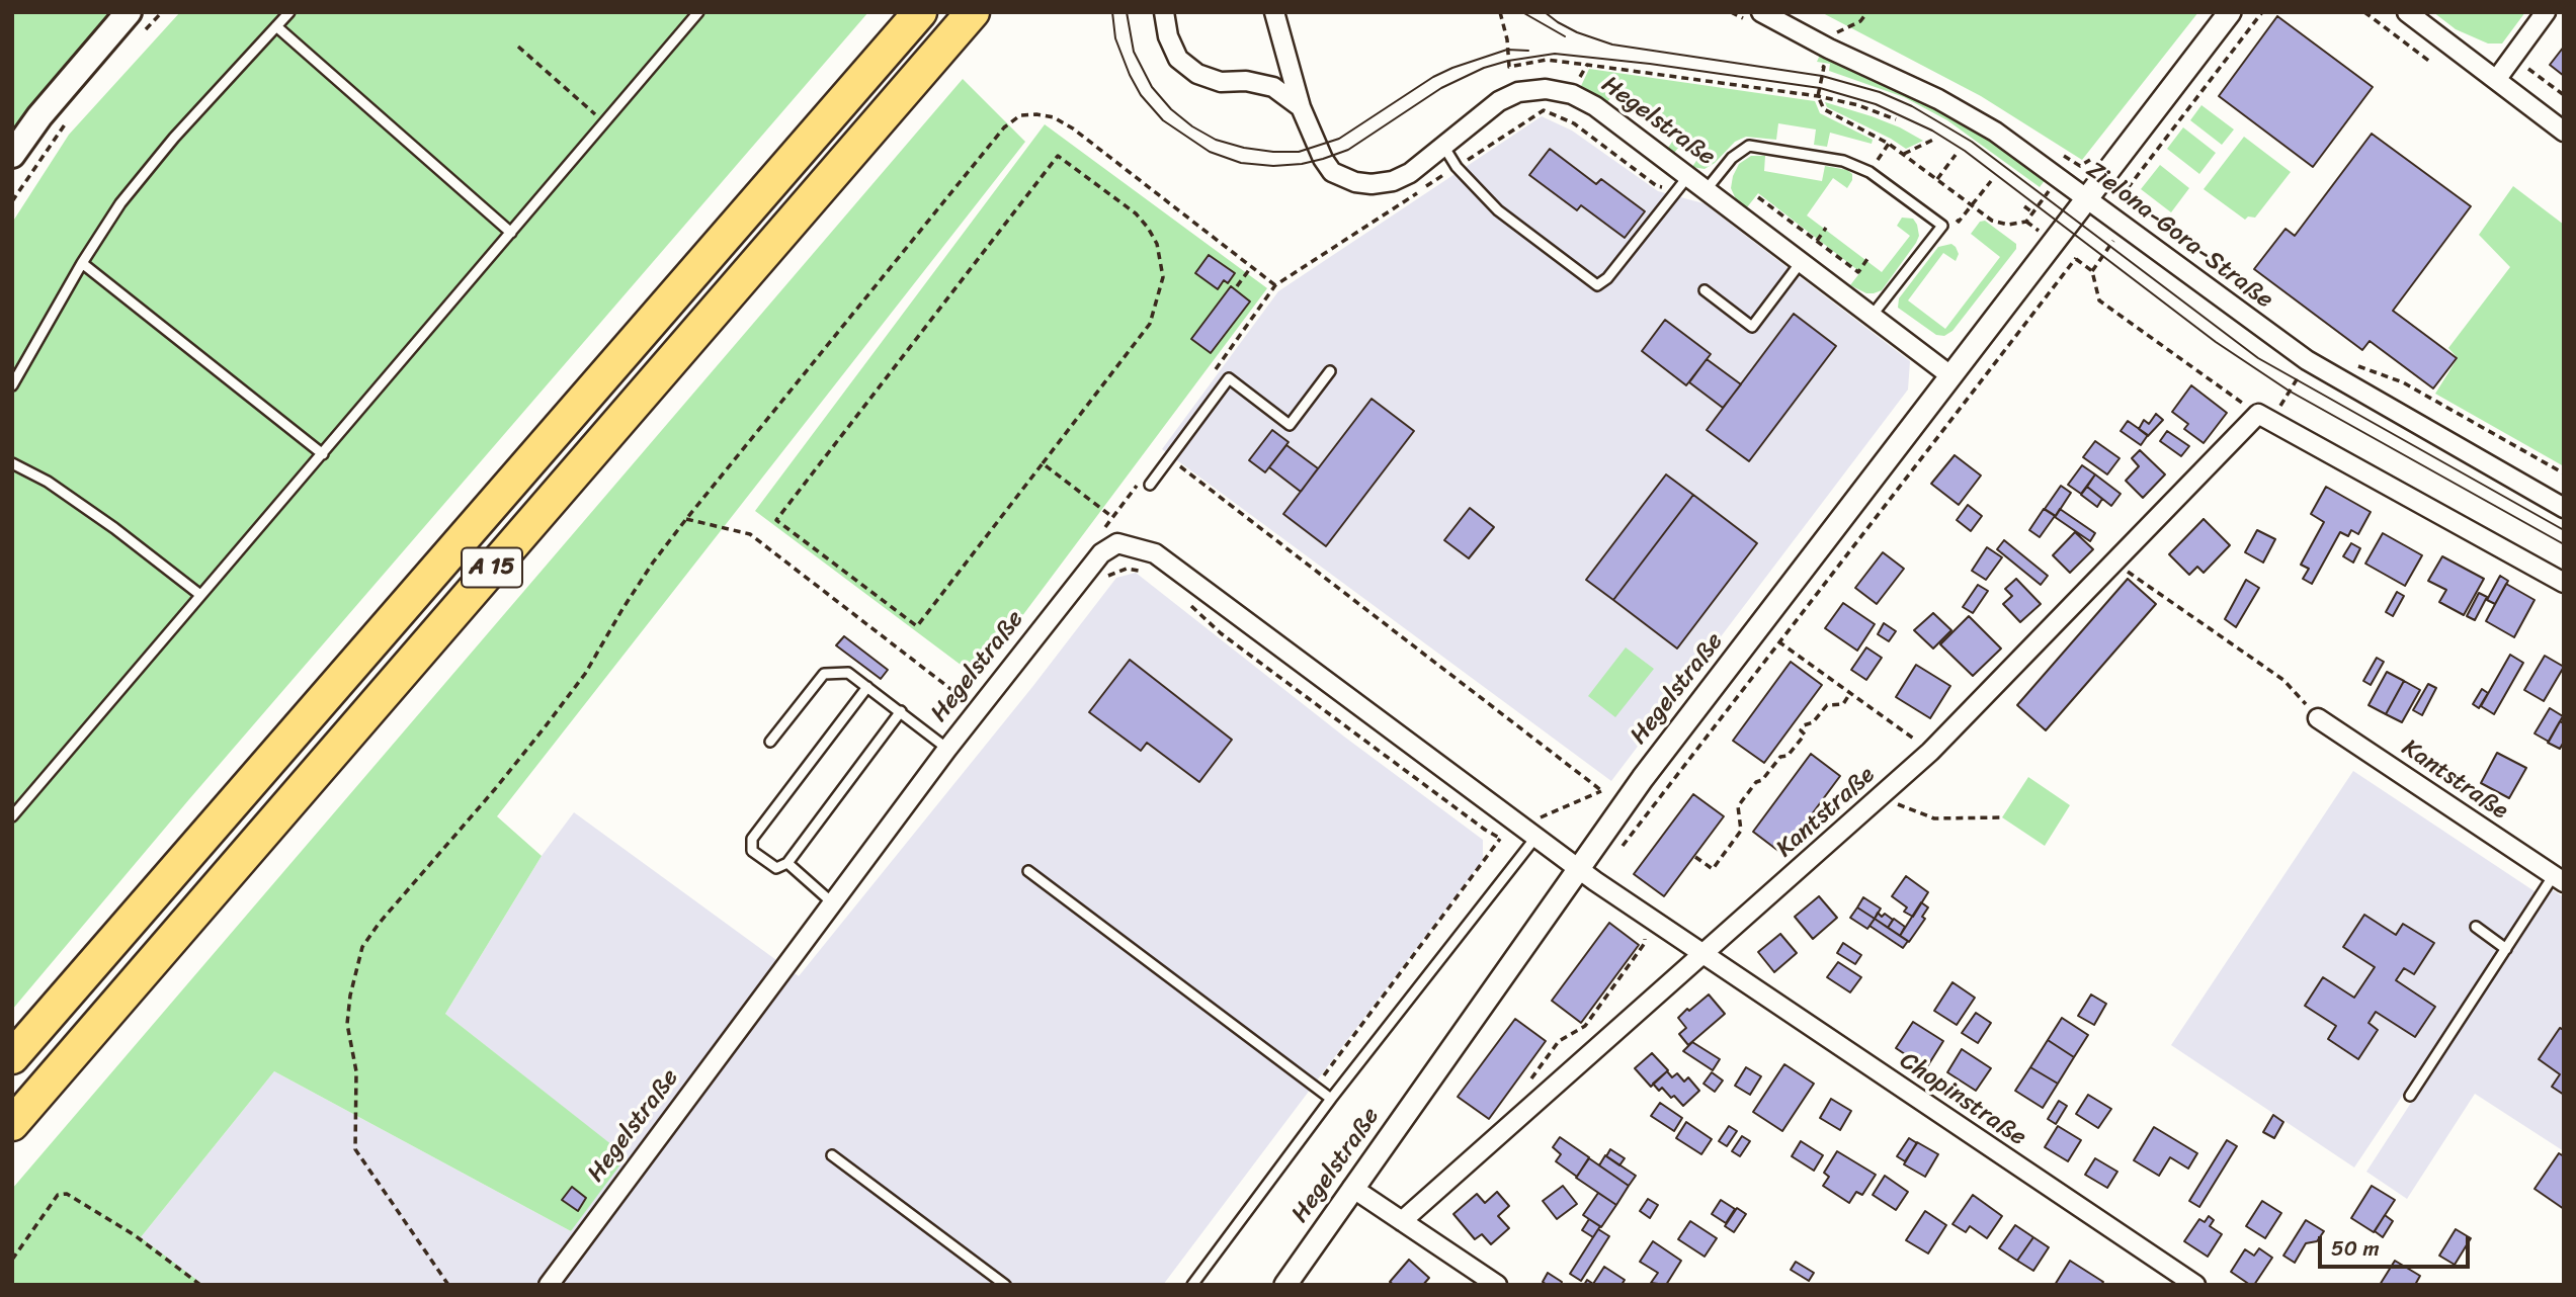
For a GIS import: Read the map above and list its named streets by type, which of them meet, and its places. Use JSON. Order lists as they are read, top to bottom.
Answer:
{
  "streets": {
    "highway": ["A 15"],
    "street": [
      "Hegelstraße",
      "Zielona-Gora-Straße",
      "Kantstraße",
      "Chopinstraße"
    ]
  },
  "crossings": [
    ["Hegelstraße", "Zielona-Gora-Straße"],
    ["Hegelstraße", "Kantstraße"],
    ["Hegelstraße", "Chopinstraße"],
    ["Kantstraße", "Chopinstraße"]
  ],
  "scale_bar": "50 m"
}
